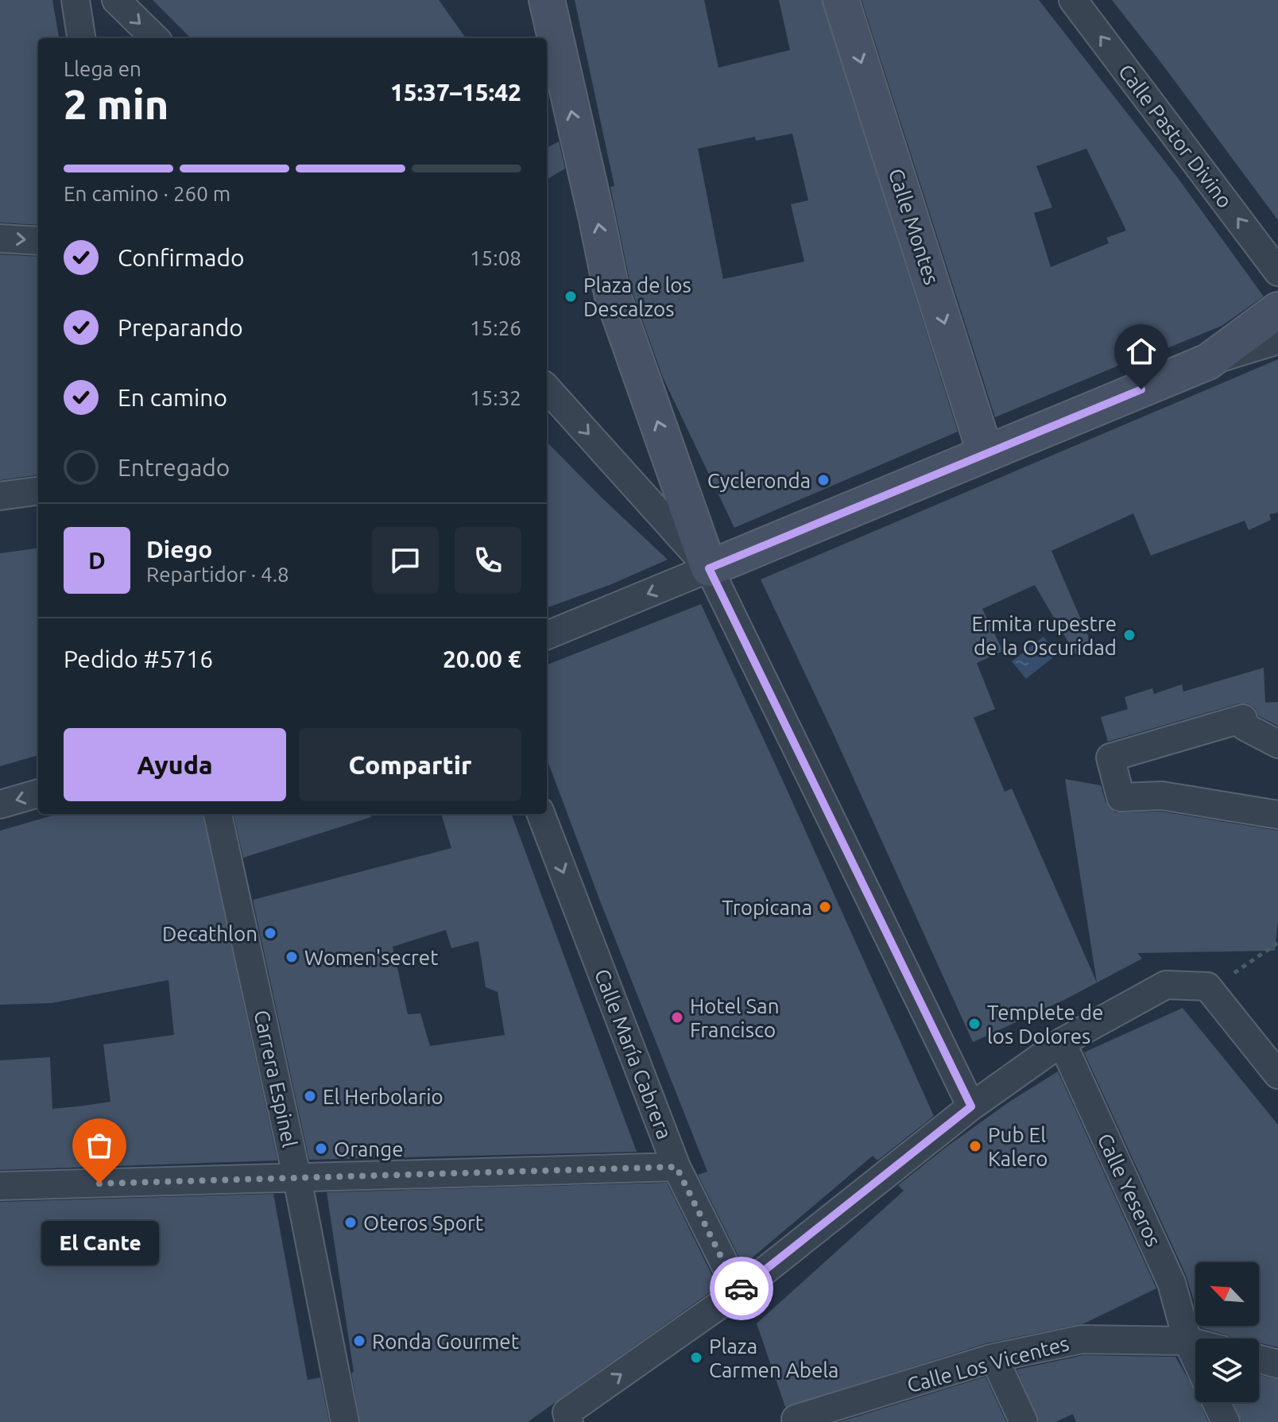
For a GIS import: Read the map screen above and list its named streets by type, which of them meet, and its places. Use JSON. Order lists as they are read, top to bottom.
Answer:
{
  "streets": {
    "street": [
      "Calle Pastor Divino",
      "Calle Montes",
      "Calle María Cabrera",
      "Carrera Espinel",
      "Calle Yeseros",
      "Calle Los Vicentes"
    ]
  },
  "crossings": [
    ["Calle Yeseros", "Calle Los Vicentes"]
  ],
  "one_way": ["Calle Pastor Divino", "Calle María Cabrera"],
  "places": [
    "Plaza de los Descalzos",
    "Cycleronda",
    "Ermita rupestre de la Oscuridad",
    "Tropicana",
    "Decathlon",
    "Women'secret",
    "Hotel San Francisco",
    "Templete de los Dolores",
    "El Herbolario",
    "Pub El Kalero",
    "Orange",
    "El Cante",
    "Oteros Sport",
    "Ronda Gourmet",
    "Plaza Carmen Abela"
  ],
  "north": "top left",
  "page": {
    "heading": ["2 min", "Llega en", "15:37–15:42"],
    "panel": [
      "Diego",
      "Repartidor · 4.8",
      "Pedido #5716",
      "20.00 €"
    ],
    "bar": "En camino · 260 m",
    "list": [
      ["Confirmado", "15:08"],
      ["Preparando", "15:26"],
      ["En camino", "15:32"],
      "Entregado"
    ],
    "round": "D",
    "buttons": ["Ayuda", "Compartir"],
    "bubble": "El Cante"
  }
}
